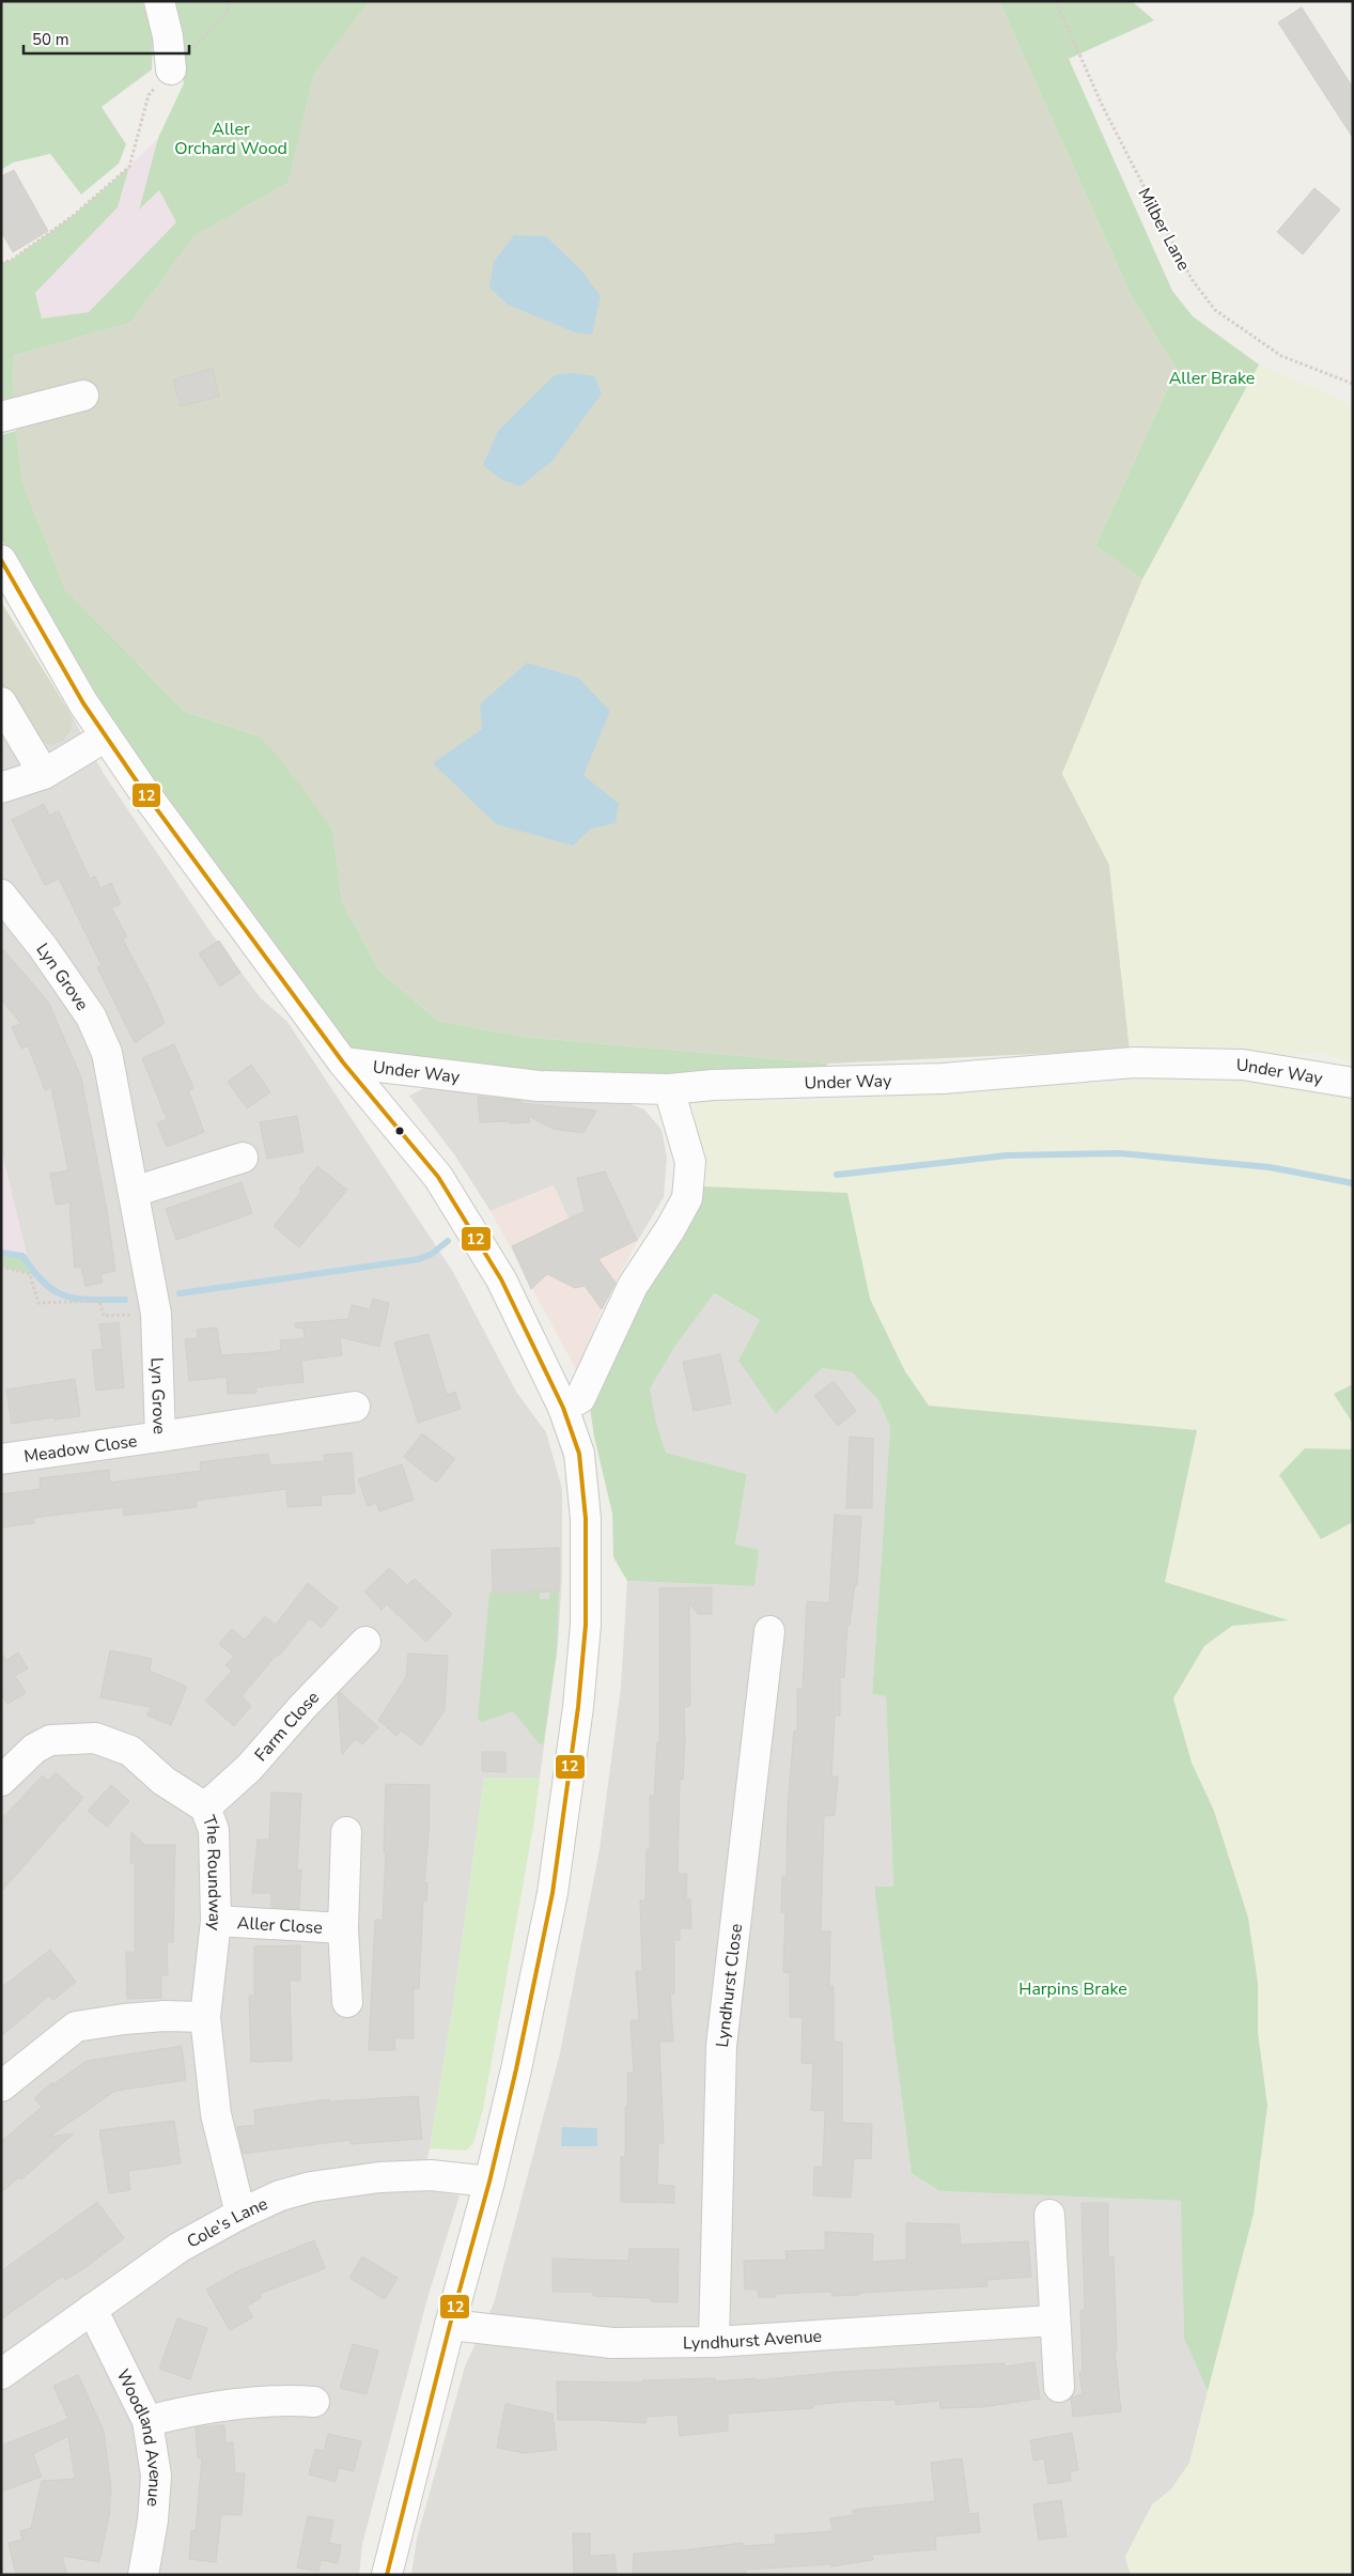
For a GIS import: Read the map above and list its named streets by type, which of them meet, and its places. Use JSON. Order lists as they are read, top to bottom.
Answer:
{
  "streets": {
    "street": [
      "Lyn Grove",
      "Under Way",
      "Meadow Close",
      "Farm Close",
      "The Roundway",
      "Aller Close",
      "Lyndhurst Close",
      "Cole's Lane",
      "Lyndhurst Avenue",
      "Woodland Avenue"
    ],
    "path": ["Milber Lane"]
  },
  "crossings": [
    ["Lyn Grove", "Meadow Close"],
    ["Farm Close", "The Roundway"],
    ["The Roundway", "Aller Close"],
    ["The Roundway", "Cole's Lane"],
    ["Lyndhurst Close", "Lyndhurst Avenue"],
    ["Cole's Lane", "Woodland Avenue"]
  ],
  "parks": ["Aller Orchard Wood", "Aller Brake", "Harpins Brake"],
  "lines": ["transit line 12"],
  "scale_bar": "50 m"
}
